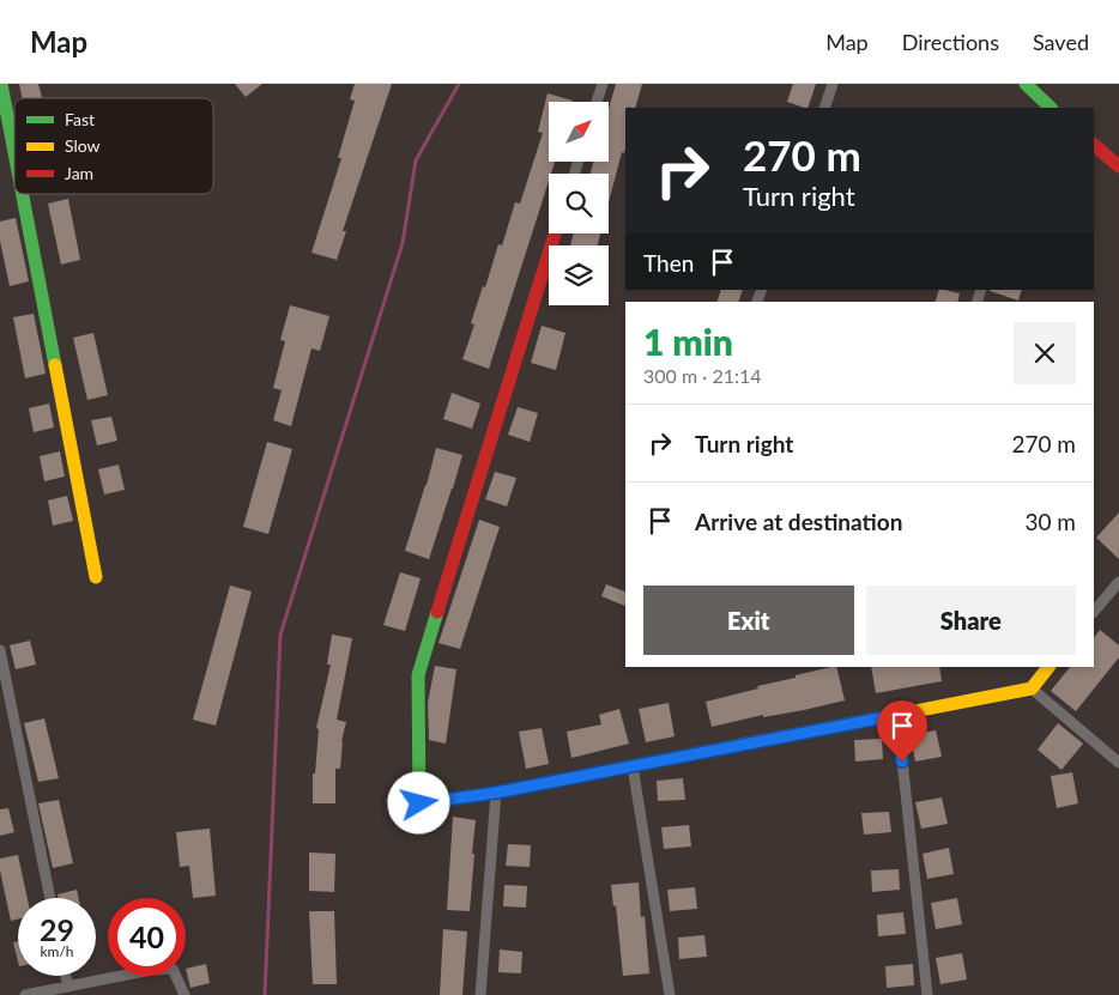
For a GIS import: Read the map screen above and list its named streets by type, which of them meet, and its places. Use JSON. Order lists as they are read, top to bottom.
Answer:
{
  "legend": ["Fast", "Slow", "Jam"],
  "north": "top right",
  "page": {
    "header": "Map",
    "nav": ["Map", "Directions", "Saved"],
    "turn": ["270 m", "Turn right"],
    "then": "Then",
    "heading": ["1 min", "300 m · 21:14"],
    "list": [
      {
        "name": "Turn right",
        "value": "270 m"
      },
      {
        "name": "Arrive at destination",
        "value": "30 m"
      }
    ],
    "buttons": ["Exit", "Share"],
    "speed": "29 km/h",
    "limit": "40"
  }
}
